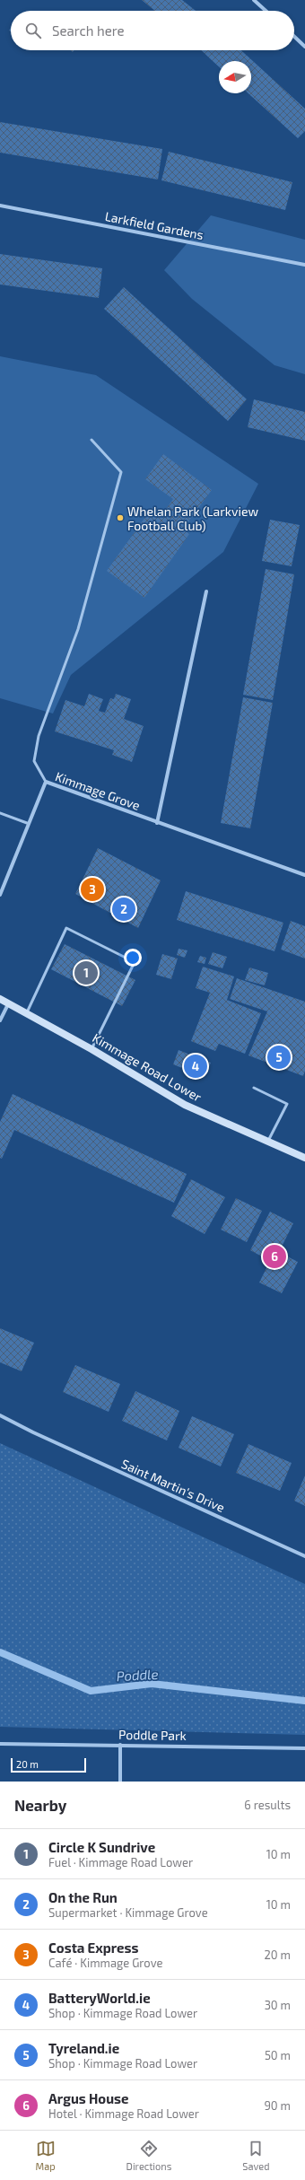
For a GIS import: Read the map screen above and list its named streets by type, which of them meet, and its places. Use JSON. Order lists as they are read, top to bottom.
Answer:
{
  "streets": {
    "main road": ["Kimmage Road Lower"],
    "street": [
      "Larkfield Gardens",
      "Kimmage Grove",
      "Saint Martin's Drive",
      "Poddle Park"
    ]
  },
  "water": ["Poddle"],
  "places": ["Whelan Park (Larkview Football Club)"],
  "scale_bar": "20 m",
  "north": "left",
  "page": {
    "search": "Search here",
    "pins": [
      "3",
      "2",
      "1",
      "5",
      "4",
      "6"
    ],
    "scale": "20 m",
    "heading": ["Nearby", "6 results"],
    "list": [
      {
        "mark": "1",
        "name": "Circle K Sundrive",
        "note": "Fuel · Kimmage Road Lower",
        "value": "10 m"
      },
      {
        "mark": "2",
        "name": "On the Run",
        "note": "Supermarket · Kimmage Grove",
        "value": "10 m"
      },
      {
        "mark": "3",
        "name": "Costa Express",
        "note": "Café · Kimmage Grove",
        "value": "20 m"
      },
      {
        "mark": "4",
        "name": "BatteryWorld.ie",
        "note": "Shop · Kimmage Road Lower",
        "value": "30 m"
      },
      {
        "mark": "5",
        "name": "Tyreland.ie",
        "note": "Shop · Kimmage Road Lower",
        "value": "50 m"
      },
      {
        "mark": "6",
        "name": "Argus House",
        "note": "Hotel · Kimmage Road Lower",
        "value": "90 m"
      }
    ],
    "nav": ["Map", "Directions", "Saved"]
  }
}
